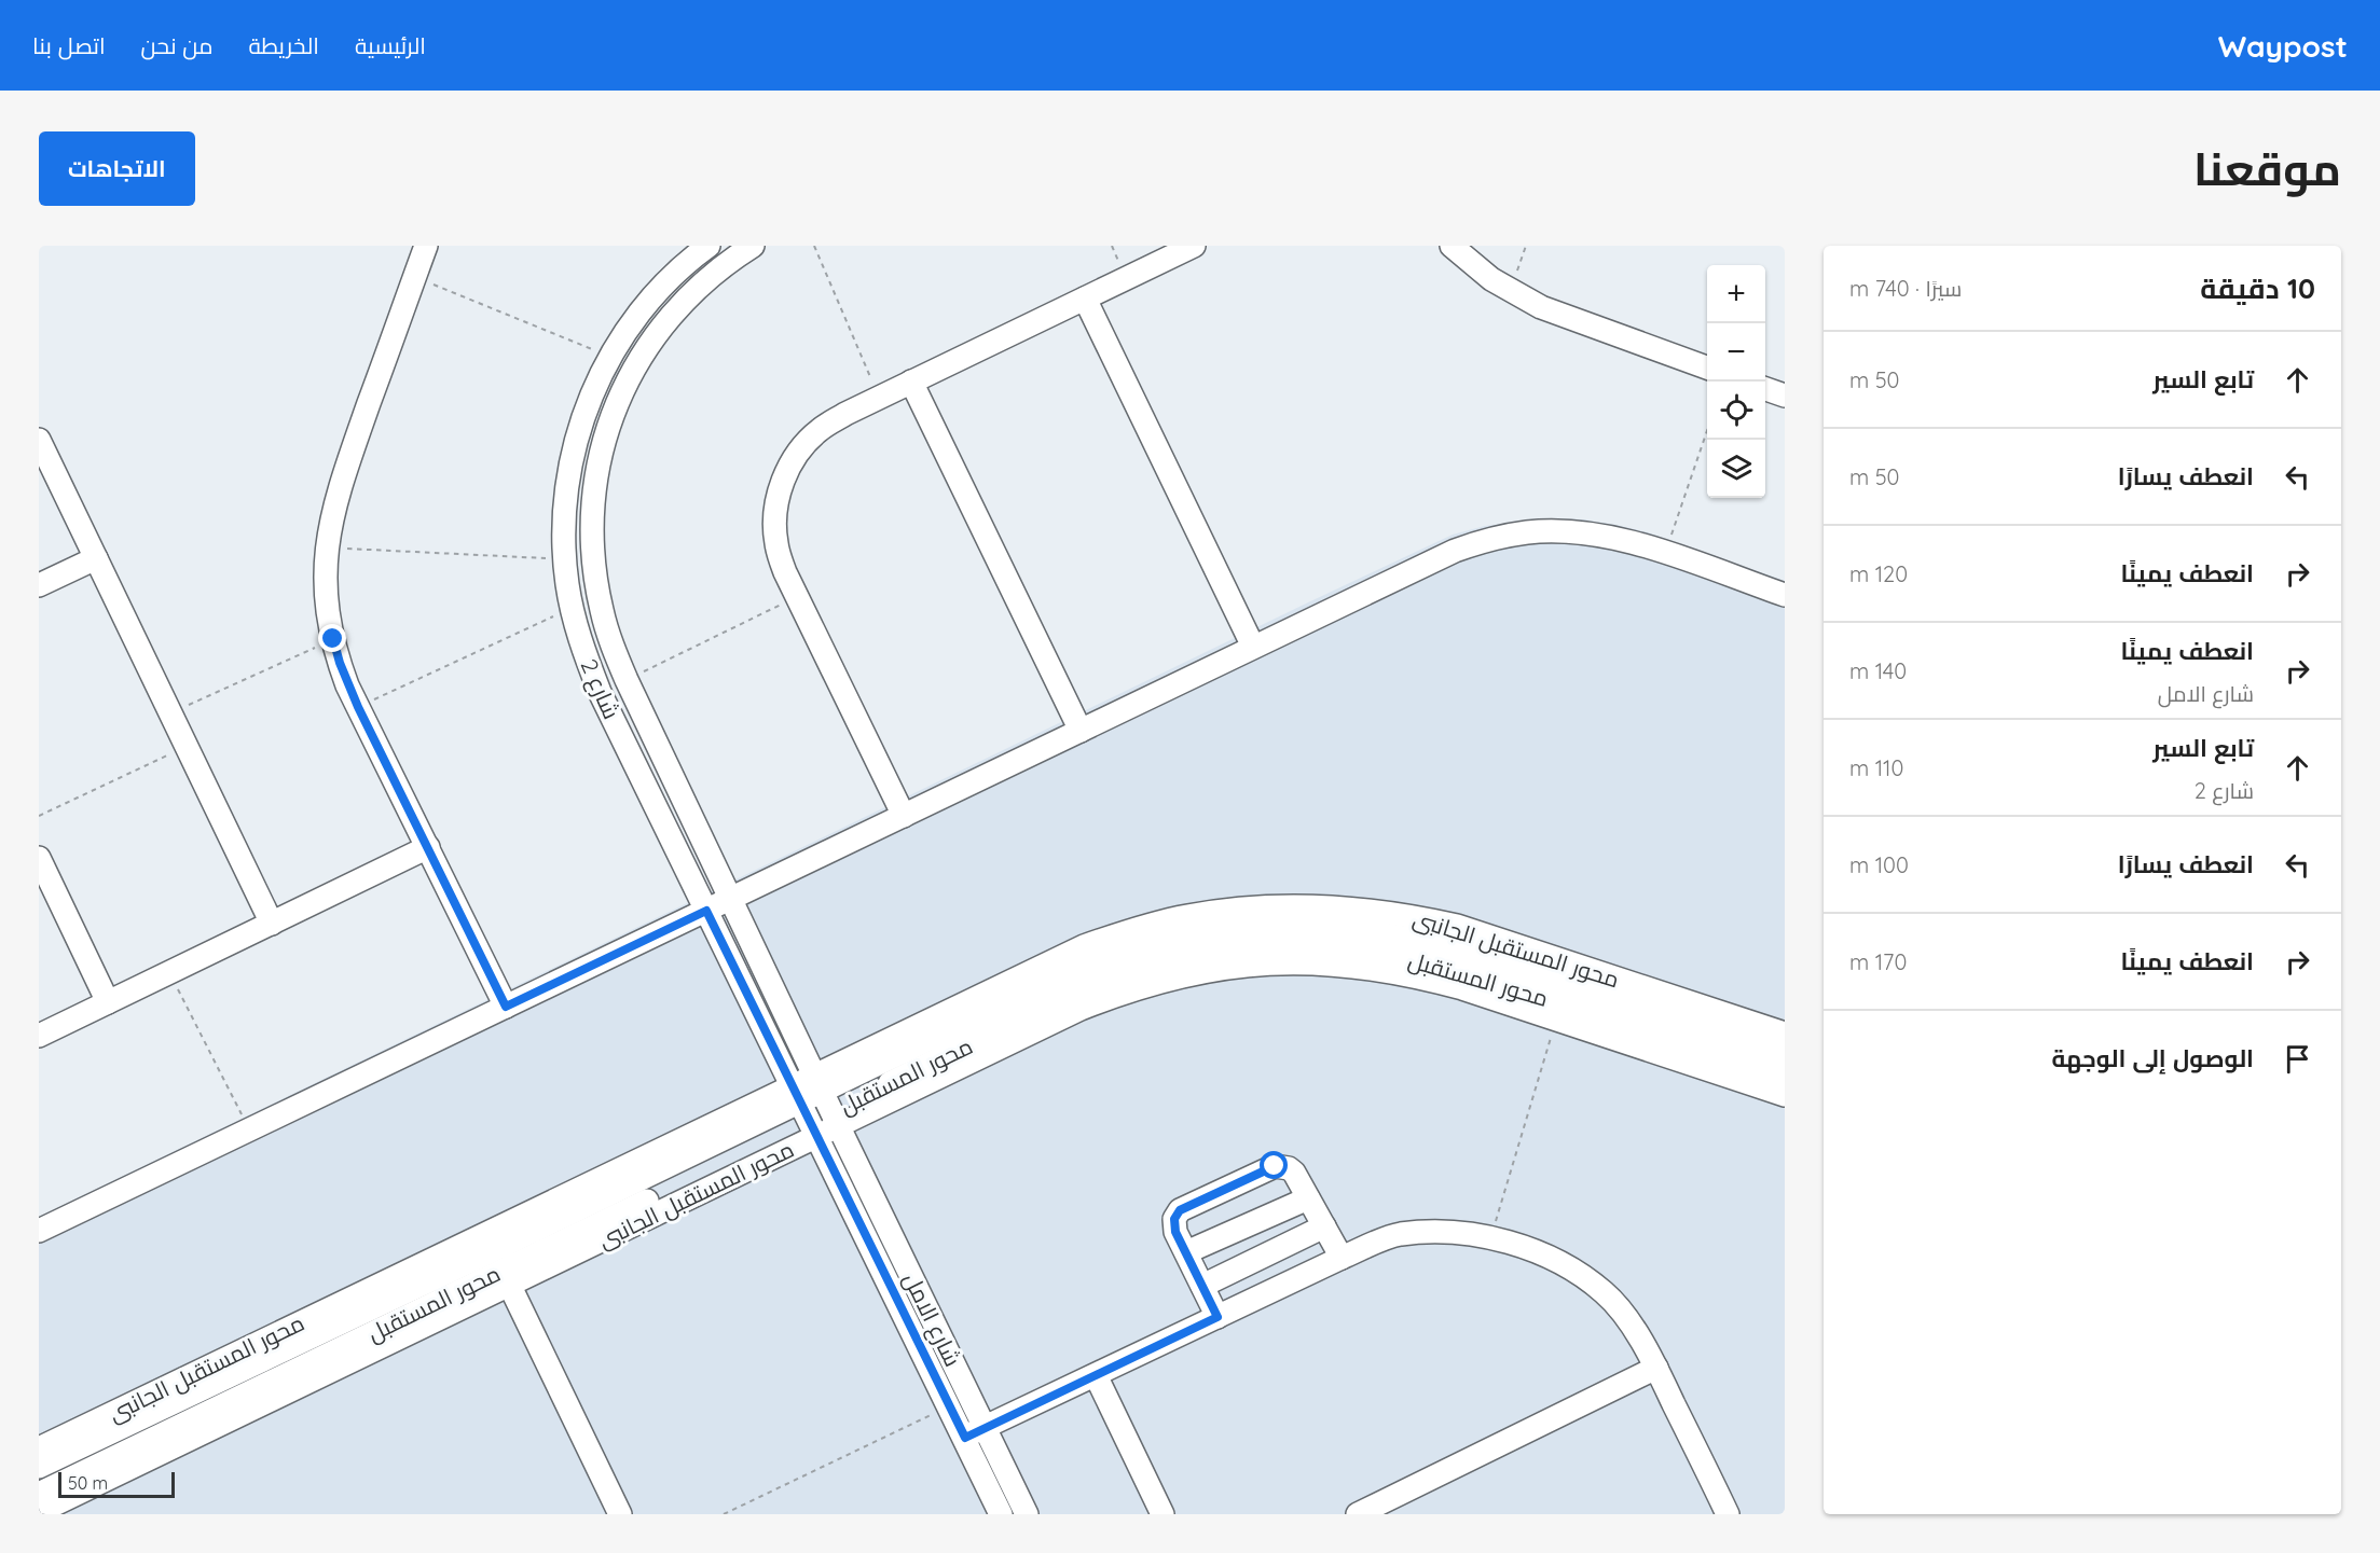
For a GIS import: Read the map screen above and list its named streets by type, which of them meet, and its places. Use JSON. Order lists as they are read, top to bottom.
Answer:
{
  "streets": {
    "street": [
      "شارع 2",
      "محور المستقبل الجانبى",
      "محور المستقبل",
      "شارع الامل"
    ]
  },
  "crossings": [
    ["شارع 2", "محور المستقبل الجانبى"],
    ["شارع 2", "محور المستقبل"],
    ["شارع 2", "شارع الامل"],
    ["محور المستقبل الجانبى", "محور المستقبل"],
    ["محور المستقبل الجانبى", "شارع الامل"],
    ["محور المستقبل", "شارع الامل"]
  ],
  "scale_bar": "50 m",
  "page": {
    "header": "Waypost",
    "nav": [
      "الرئيسية",
      "الخريطة",
      "من نحن",
      "اتصل بنا"
    ],
    "title": "موقعنا",
    "buttons": "الاتجاهات",
    "heading": ["10 دقيقة", "سيرًا · 740 m"],
    "map_buttons": ["+", "−"],
    "list": [
      ["تابع السير", "50 m"],
      ["انعطف يسارًا", "50 m"],
      ["انعطف يمينًا", "120 m"],
      ["انعطف يمينًا", "شارع الامل", "140 m"],
      ["تابع السير", "شارع 2", "110 m"],
      ["انعطف يسارًا", "100 m"],
      ["انعطف يمينًا", "170 m"],
      "الوصول إلى الوجهة"
    ],
    "scale": "50 m"
  }
}
